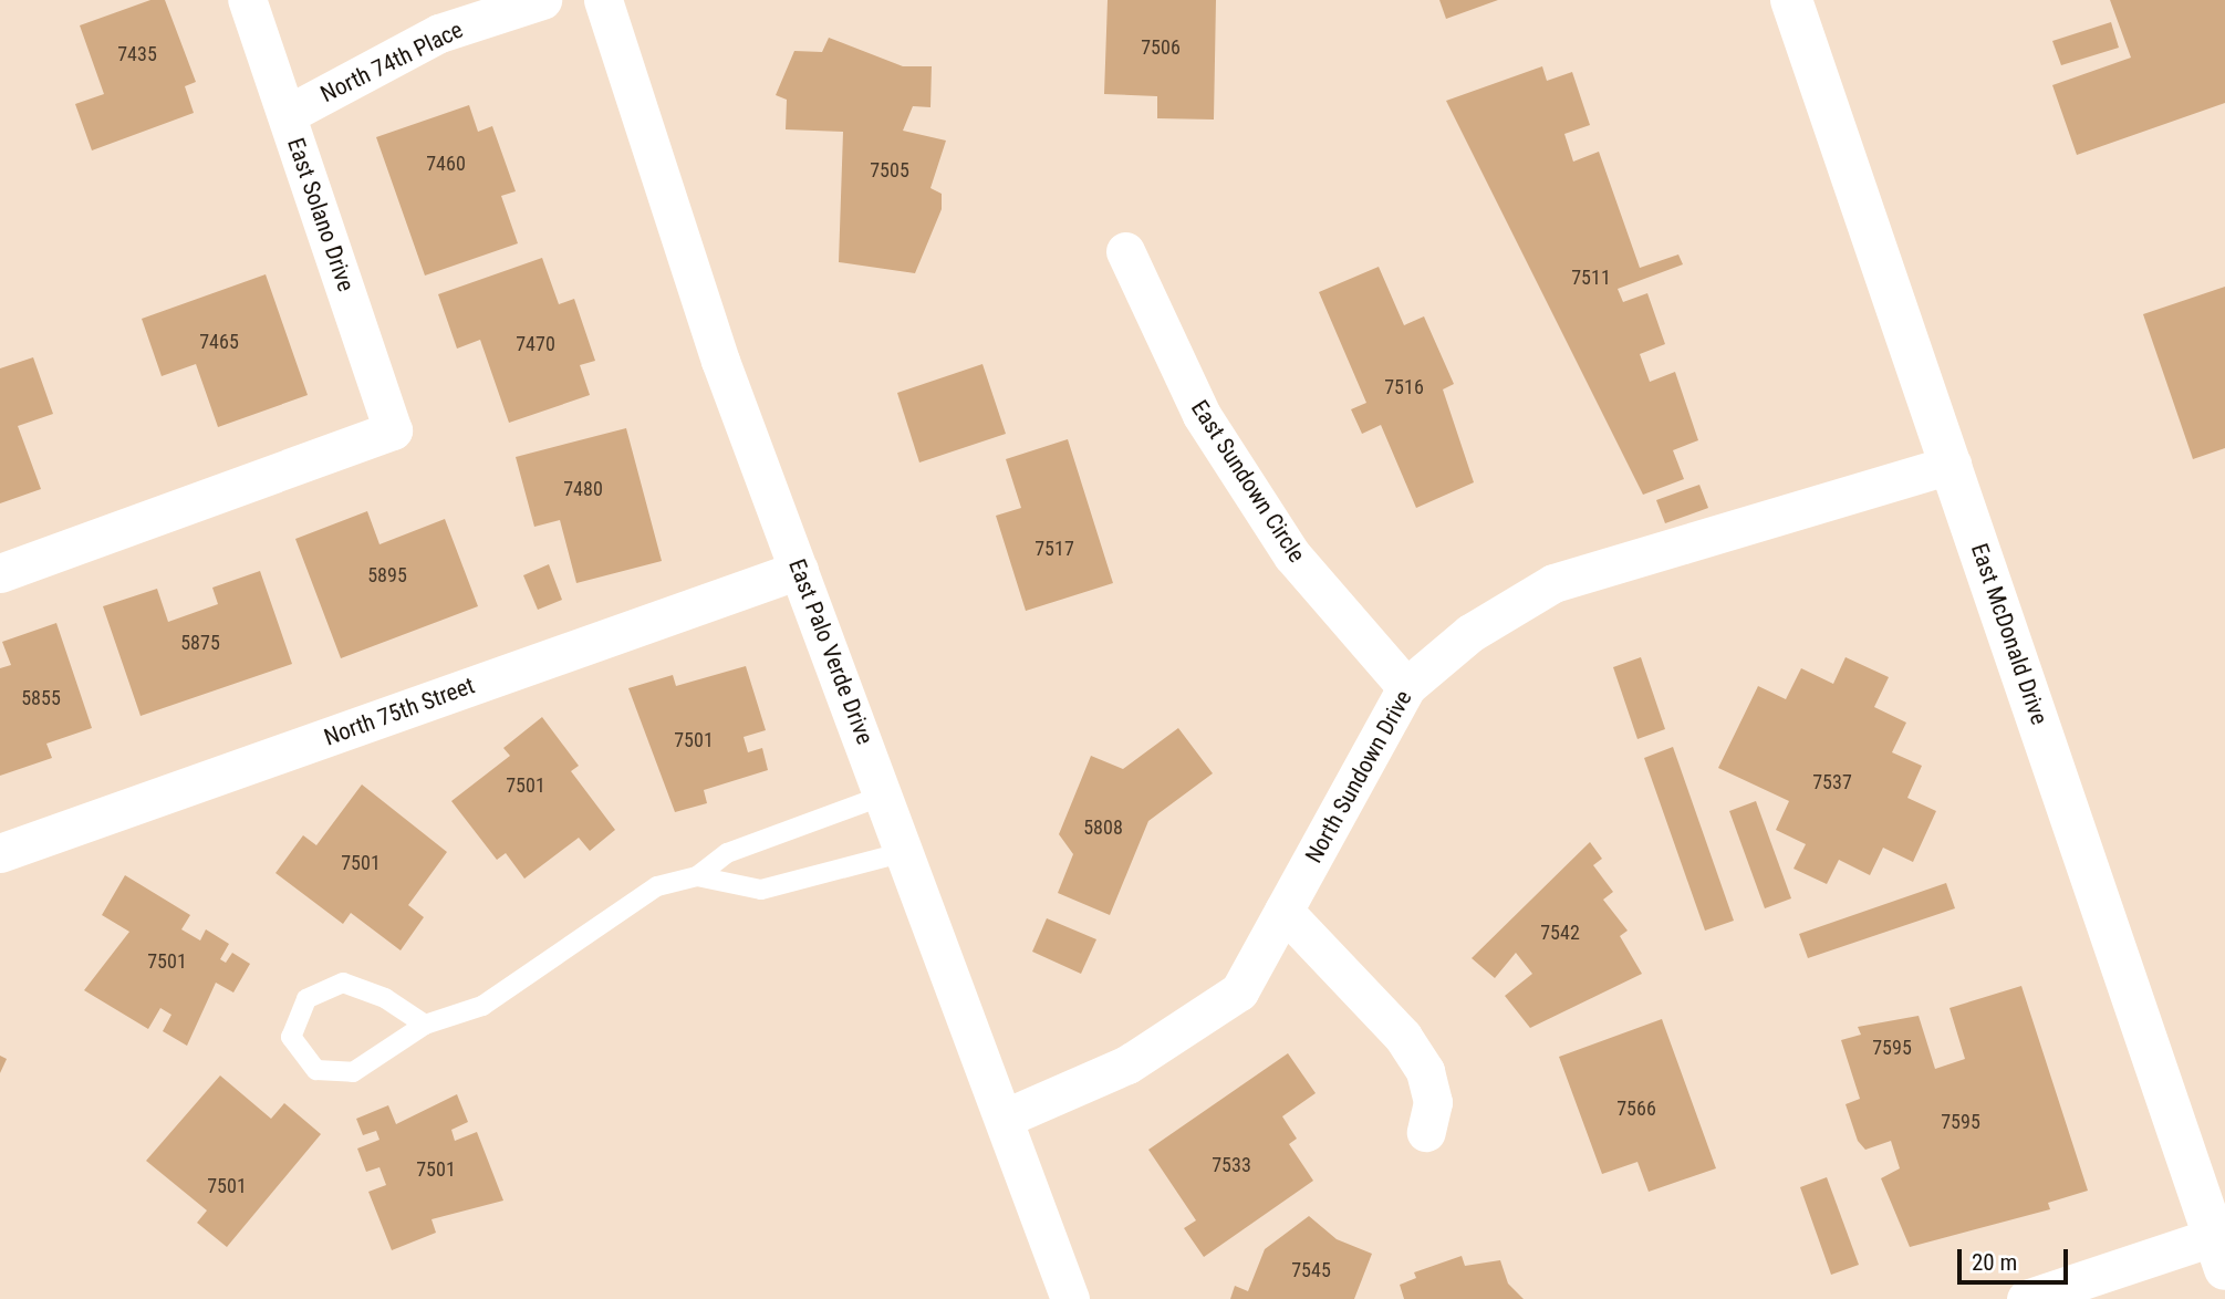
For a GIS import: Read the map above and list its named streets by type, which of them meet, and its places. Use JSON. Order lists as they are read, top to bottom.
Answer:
{
  "streets": {
    "main road": ["East McDonald Drive"],
    "street": [
      "North 74th Place",
      "East Solano Drive",
      "East Sundown Circle",
      "East Palo Verde Drive",
      "North 75th Street",
      "North Sundown Drive"
    ]
  },
  "crossings": [
    ["North 74th Place", "East Solano Drive"],
    ["East Sundown Circle", "North Sundown Drive"],
    ["East McDonald Drive", "North Sundown Drive"],
    ["East Palo Verde Drive", "North 75th Street"],
    ["East Palo Verde Drive", "North Sundown Drive"]
  ],
  "house_numbers": [
    "7506",
    "7435",
    "7460",
    "7505",
    "7511",
    "7465",
    "7470",
    "7516",
    "7480",
    "7517",
    "5895",
    "5875",
    "5855",
    "7501",
    "7537",
    "7501",
    "5808",
    "7501",
    "7542",
    "7501",
    "7595",
    "7566",
    "7595",
    "7533",
    "7501",
    "7501",
    "7545"
  ],
  "scale_bar": "20 m"
}
